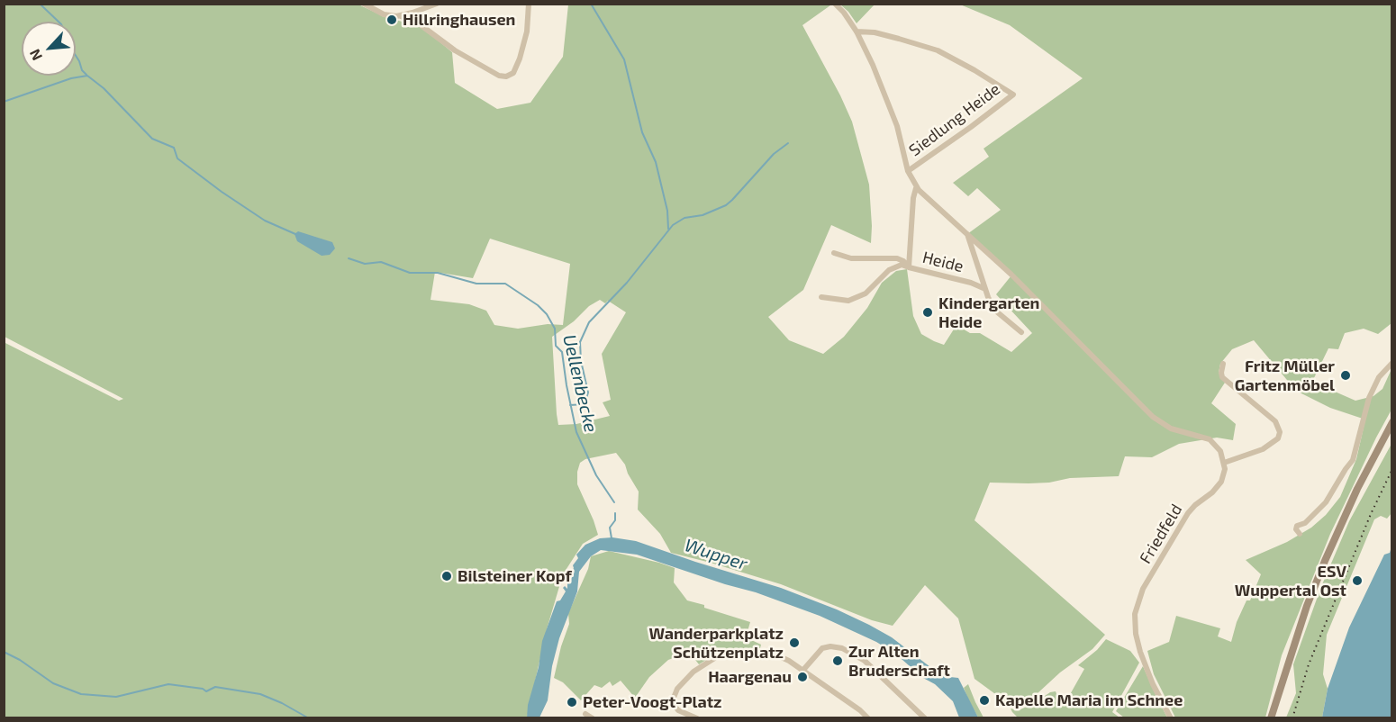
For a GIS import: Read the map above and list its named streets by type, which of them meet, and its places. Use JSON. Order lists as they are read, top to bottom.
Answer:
{
  "streets": {
    "street": ["Siedlung Heide", "Heide", "Friedfeld"]
  },
  "crossings": [
    ["Siedlung Heide", "Heide"],
    ["Heide", "Friedfeld"]
  ],
  "water": ["Uellenbecke", "Wupper"],
  "places": [
    "Hillringhausen",
    "Kindergarten Heide",
    "Fritz Müller Gartenmöbel",
    "Bilsteiner Kopf",
    "ESV Wuppertal Ost",
    "Wanderparkplatz Schützenplatz",
    "Zur Alten Bruderschaft",
    "Haargenau",
    "Kapelle Maria im Schnee",
    "Peter-Voogt-Platz"
  ],
  "north": "bottom left"
}
